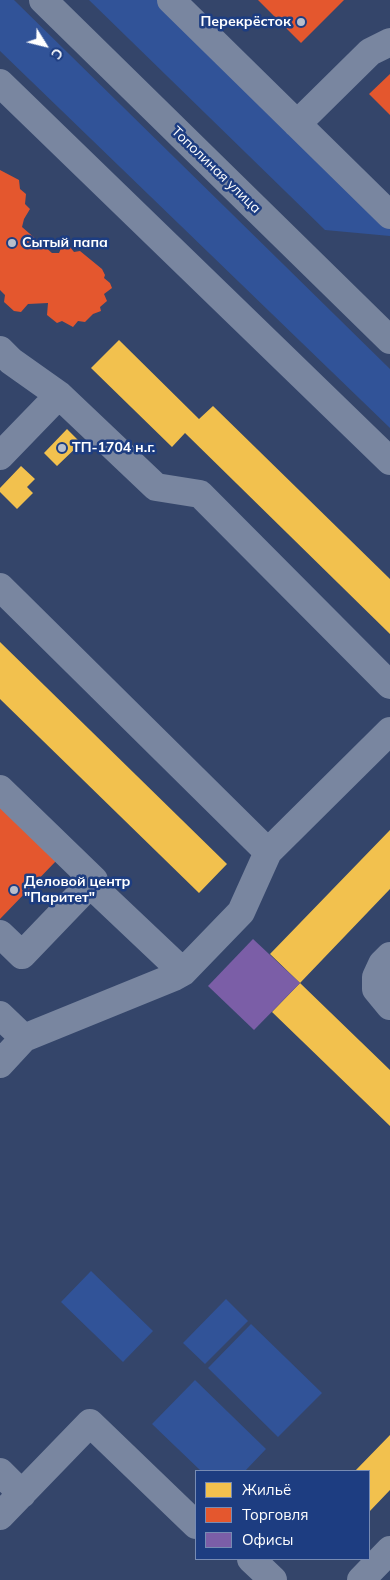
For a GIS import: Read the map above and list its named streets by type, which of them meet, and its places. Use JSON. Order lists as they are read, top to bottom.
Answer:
{
  "streets": {
    "main road": ["Тополиная улица"]
  },
  "places": [
    "Перекрёсток",
    "Сытый папа",
    "ТП-1704 н.г.",
    "Деловой центр \"Паритет\""
  ],
  "legend": ["Жильё", "Торговля", "Офисы"],
  "north": "bottom right"
}
